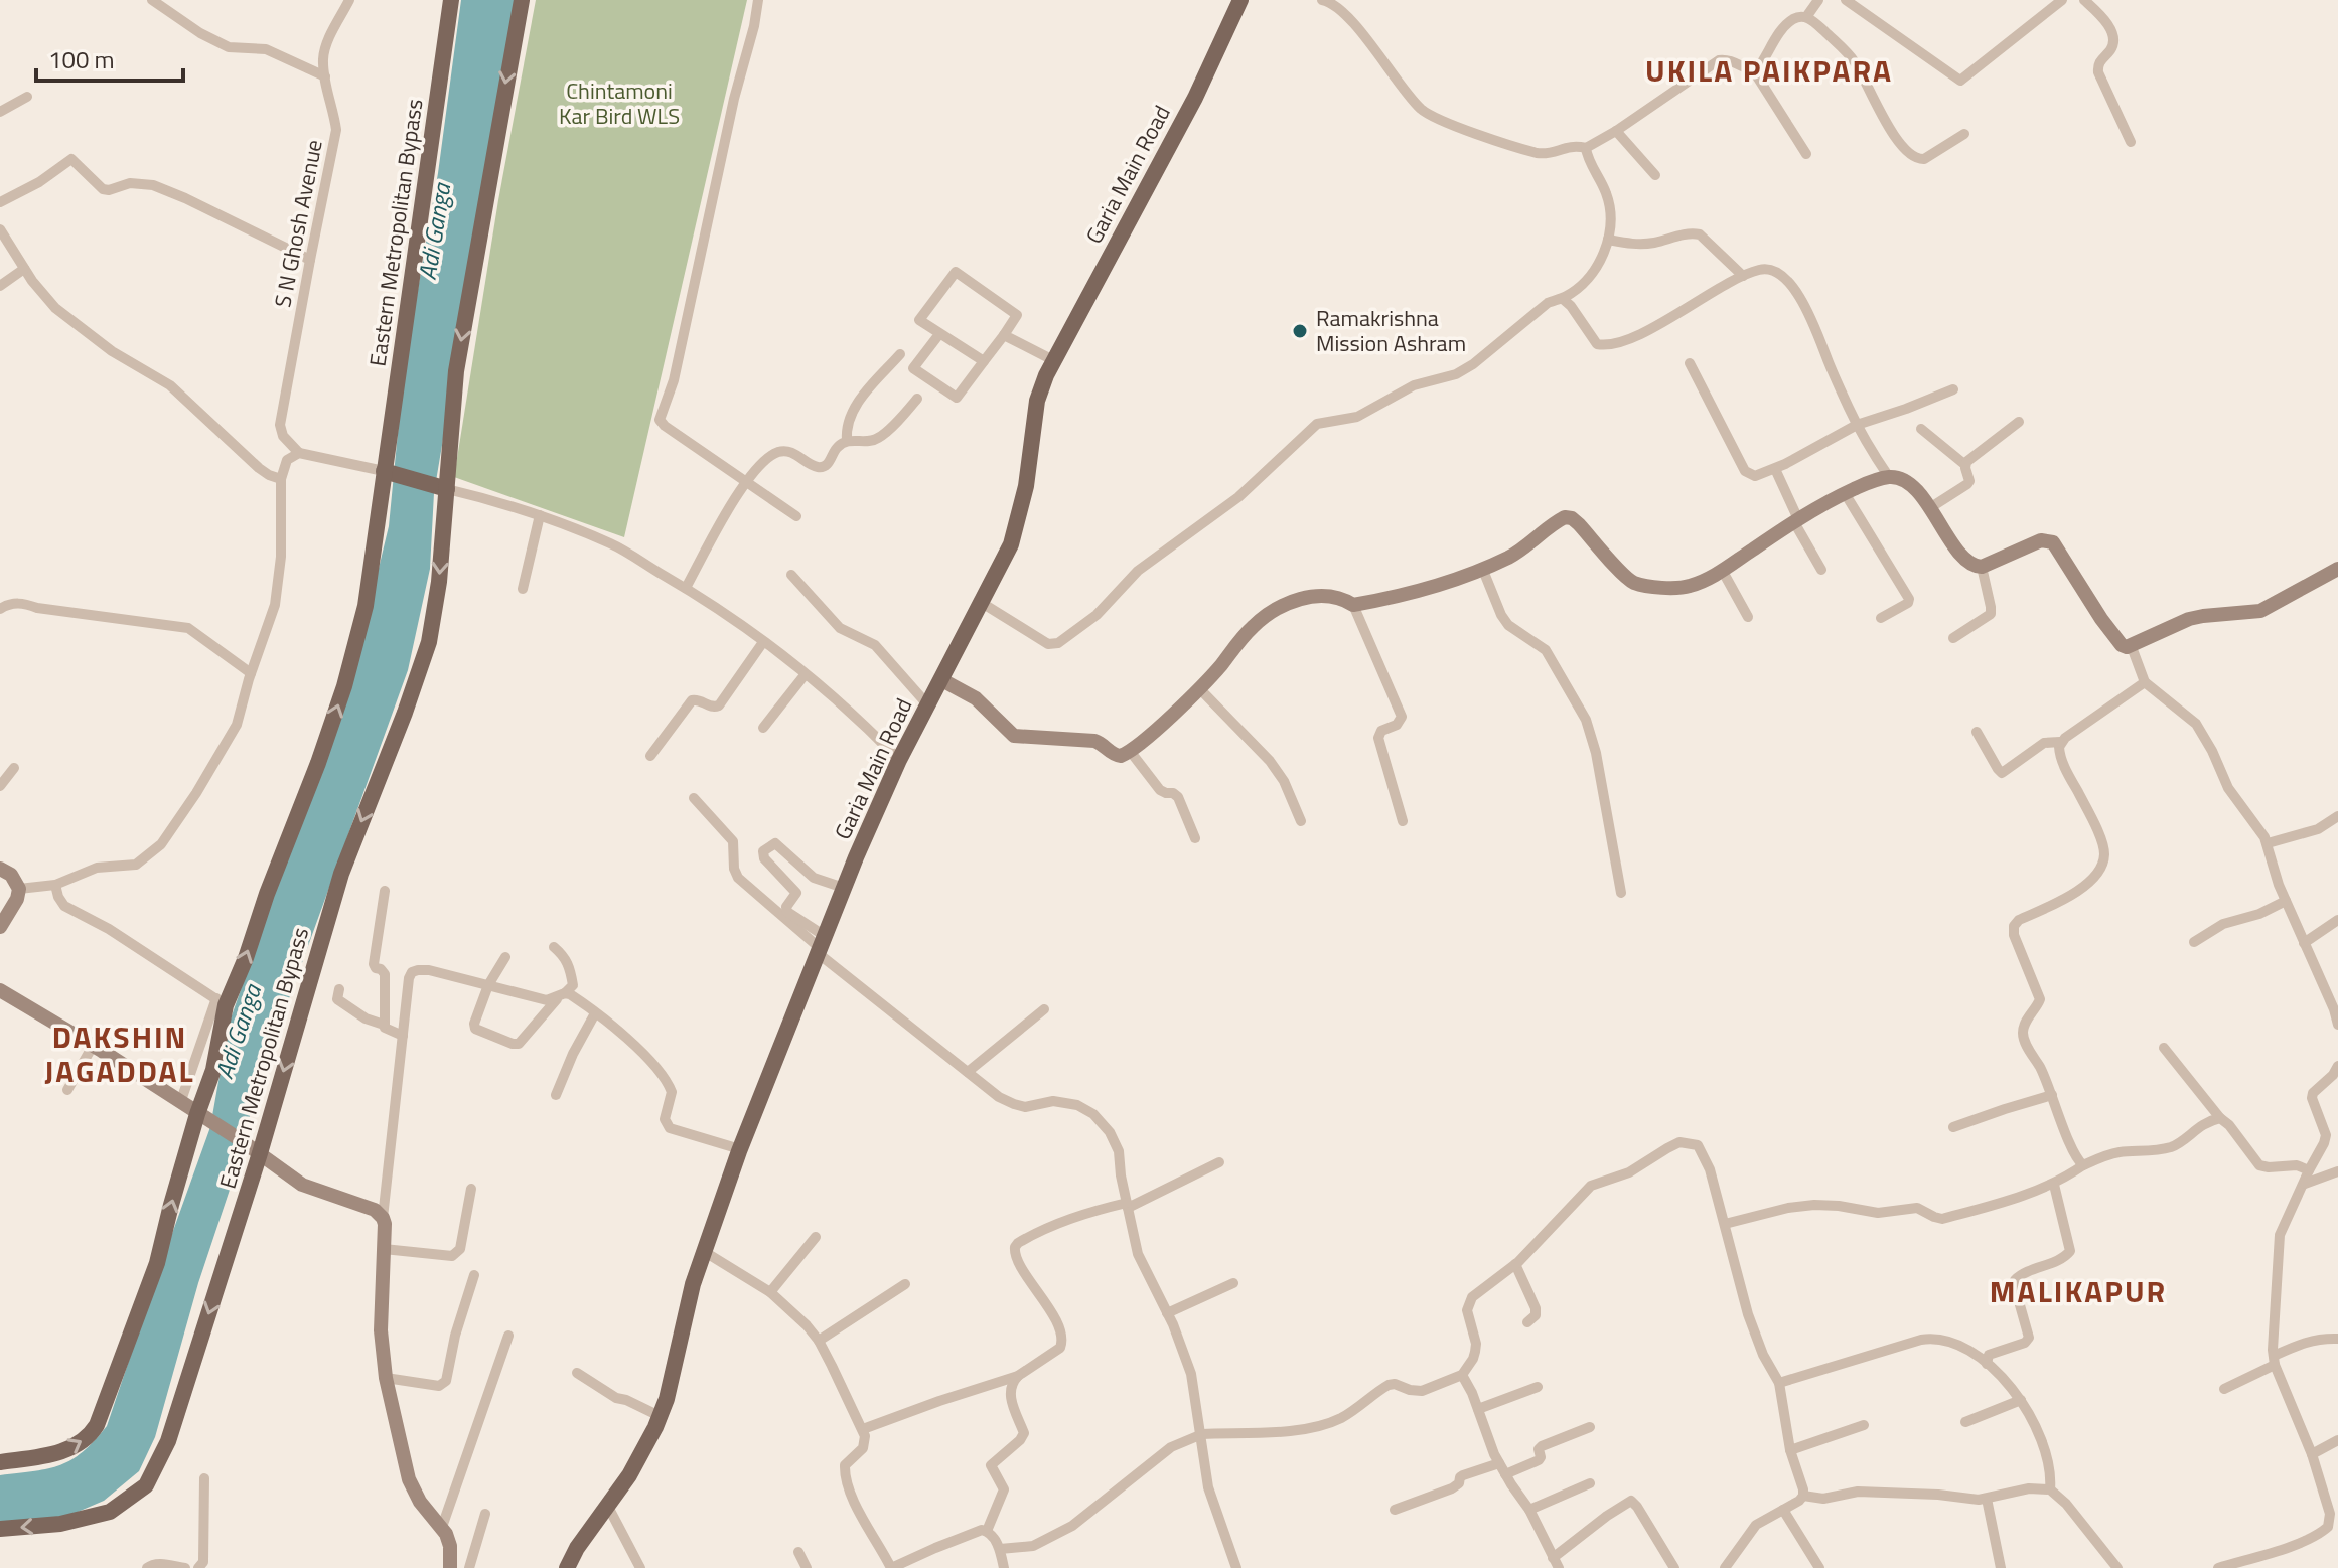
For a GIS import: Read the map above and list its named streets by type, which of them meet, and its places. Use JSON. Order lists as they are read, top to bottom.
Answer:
{
  "streets": {
    "main road": ["Garia Main Road", "Eastern Metropolitan Bypass"],
    "street": ["S N Ghosh Avenue"]
  },
  "districts": ["UKILA PAIKPARA", "DAKSHIN JAGADDAL", "MALIKAPUR"],
  "water": ["Adi Ganga"],
  "parks": ["Chintamoni Kar Bird WLS"],
  "places": ["Ramakrishna Mission Ashram"],
  "scale_bar": "100 m"
}
